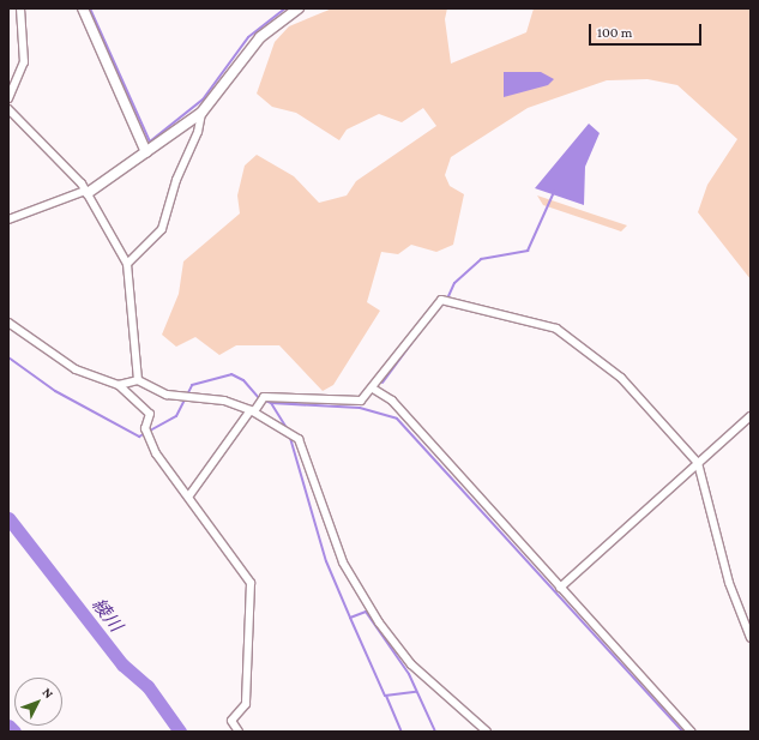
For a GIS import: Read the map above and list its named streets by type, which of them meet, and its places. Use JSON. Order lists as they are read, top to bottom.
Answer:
{
  "water": ["綾川"],
  "scale_bar": "100 m",
  "north": "top right"
}
